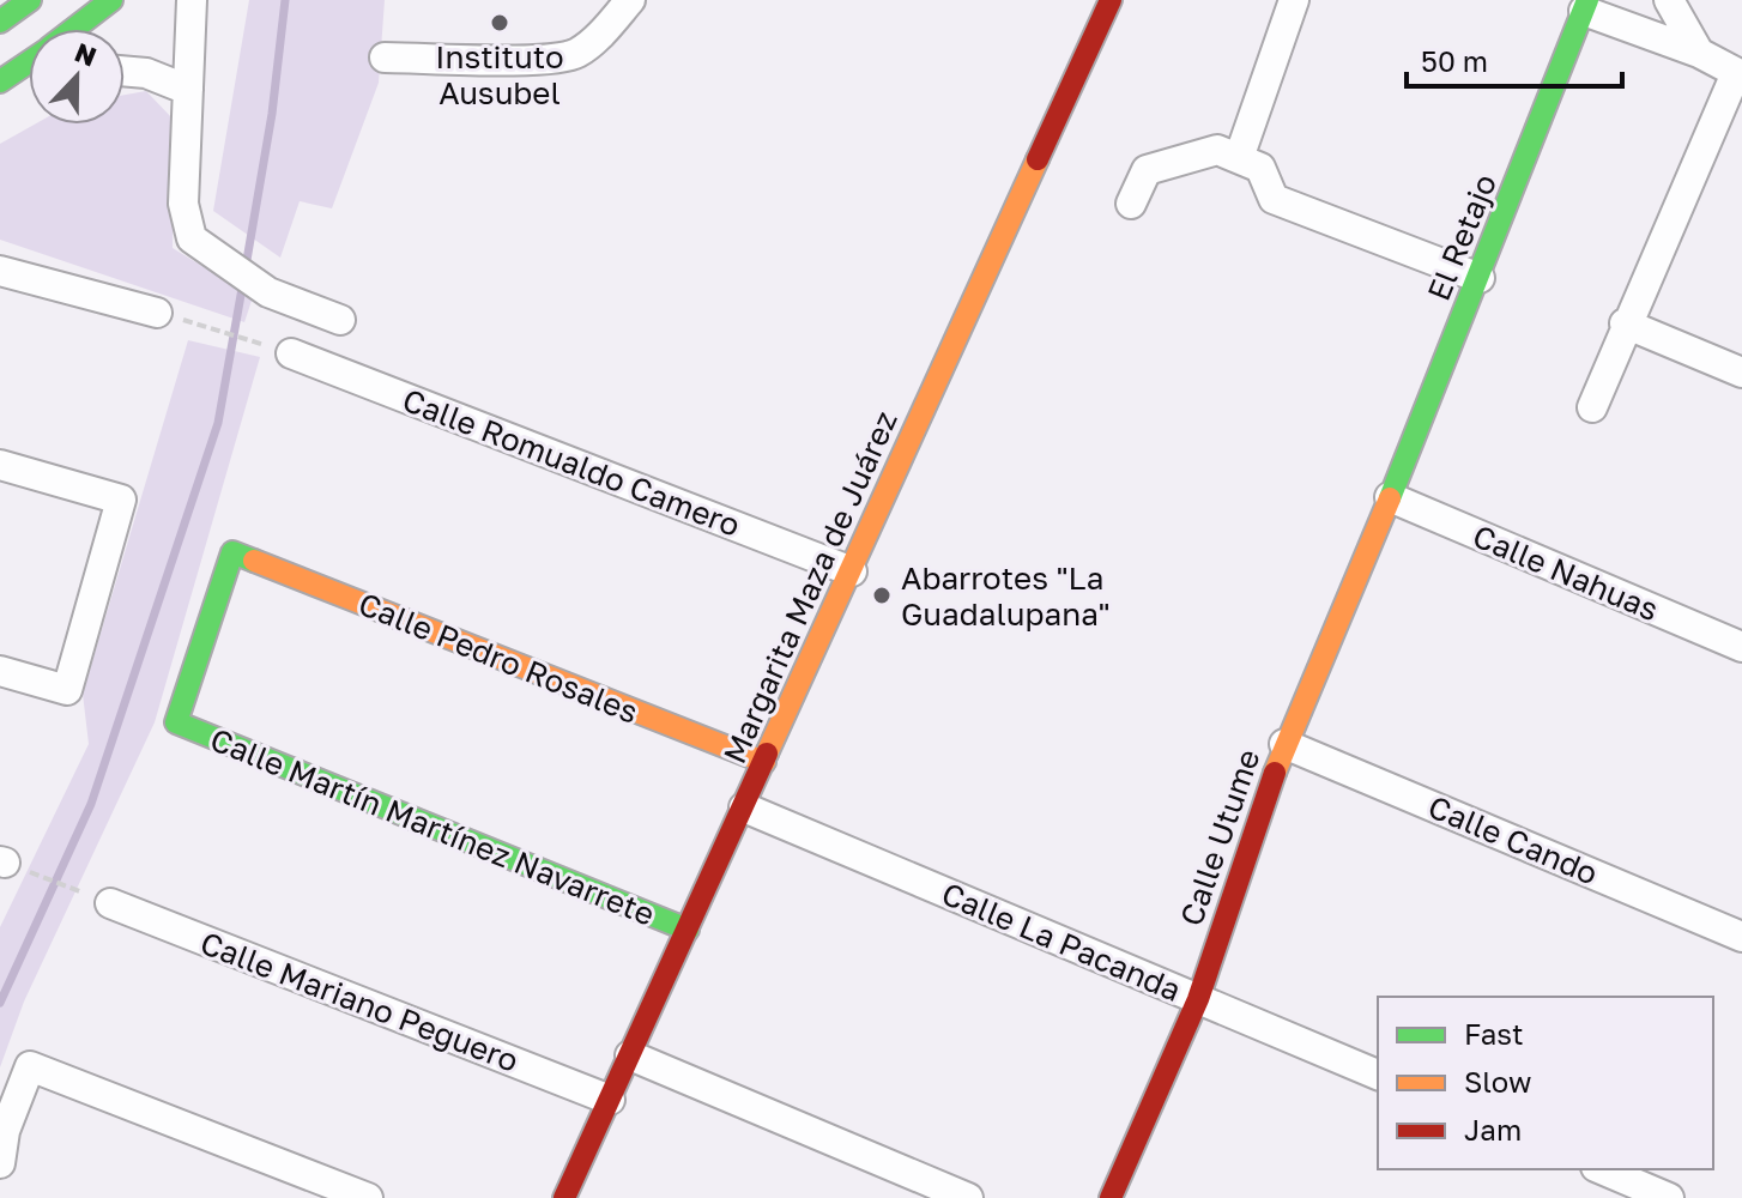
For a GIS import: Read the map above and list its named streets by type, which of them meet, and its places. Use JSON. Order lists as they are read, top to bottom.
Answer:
{
  "streets": {
    "main road": [
      "El Retajo",
      "Margarita Maza de Juárez",
      "Calle Pedro Rosales",
      "Calle Martín Martínez Navarrete",
      "Calle Utume"
    ],
    "street": [
      "Calle Romualdo Camero",
      "Calle Nahuas",
      "Calle Cando",
      "Calle La Pacanda",
      "Calle Mariano Peguero"
    ]
  },
  "crossings": [
    ["El Retajo", "Calle Nahuas"],
    ["El Retajo", "Calle Utume"],
    ["Calle Romualdo Camero", "Margarita Maza de Juárez"],
    ["Calle Nahuas", "Calle Utume"],
    ["Margarita Maza de Juárez", "Calle Pedro Rosales"],
    ["Margarita Maza de Juárez", "Calle Martín Martínez Navarrete"],
    ["Margarita Maza de Juárez", "Calle La Pacanda"],
    ["Margarita Maza de Juárez", "Calle Mariano Peguero"],
    ["Calle Pedro Rosales", "Calle Martín Martínez Navarrete"],
    ["Calle Utume", "Calle Cando"],
    ["Calle Utume", "Calle La Pacanda"]
  ],
  "places": ["Instituto Ausubel", "Abarrotes \"La Guadalupana\""],
  "legend": ["Fast", "Slow", "Jam"],
  "scale_bar": "50 m",
  "north": "top"
}
